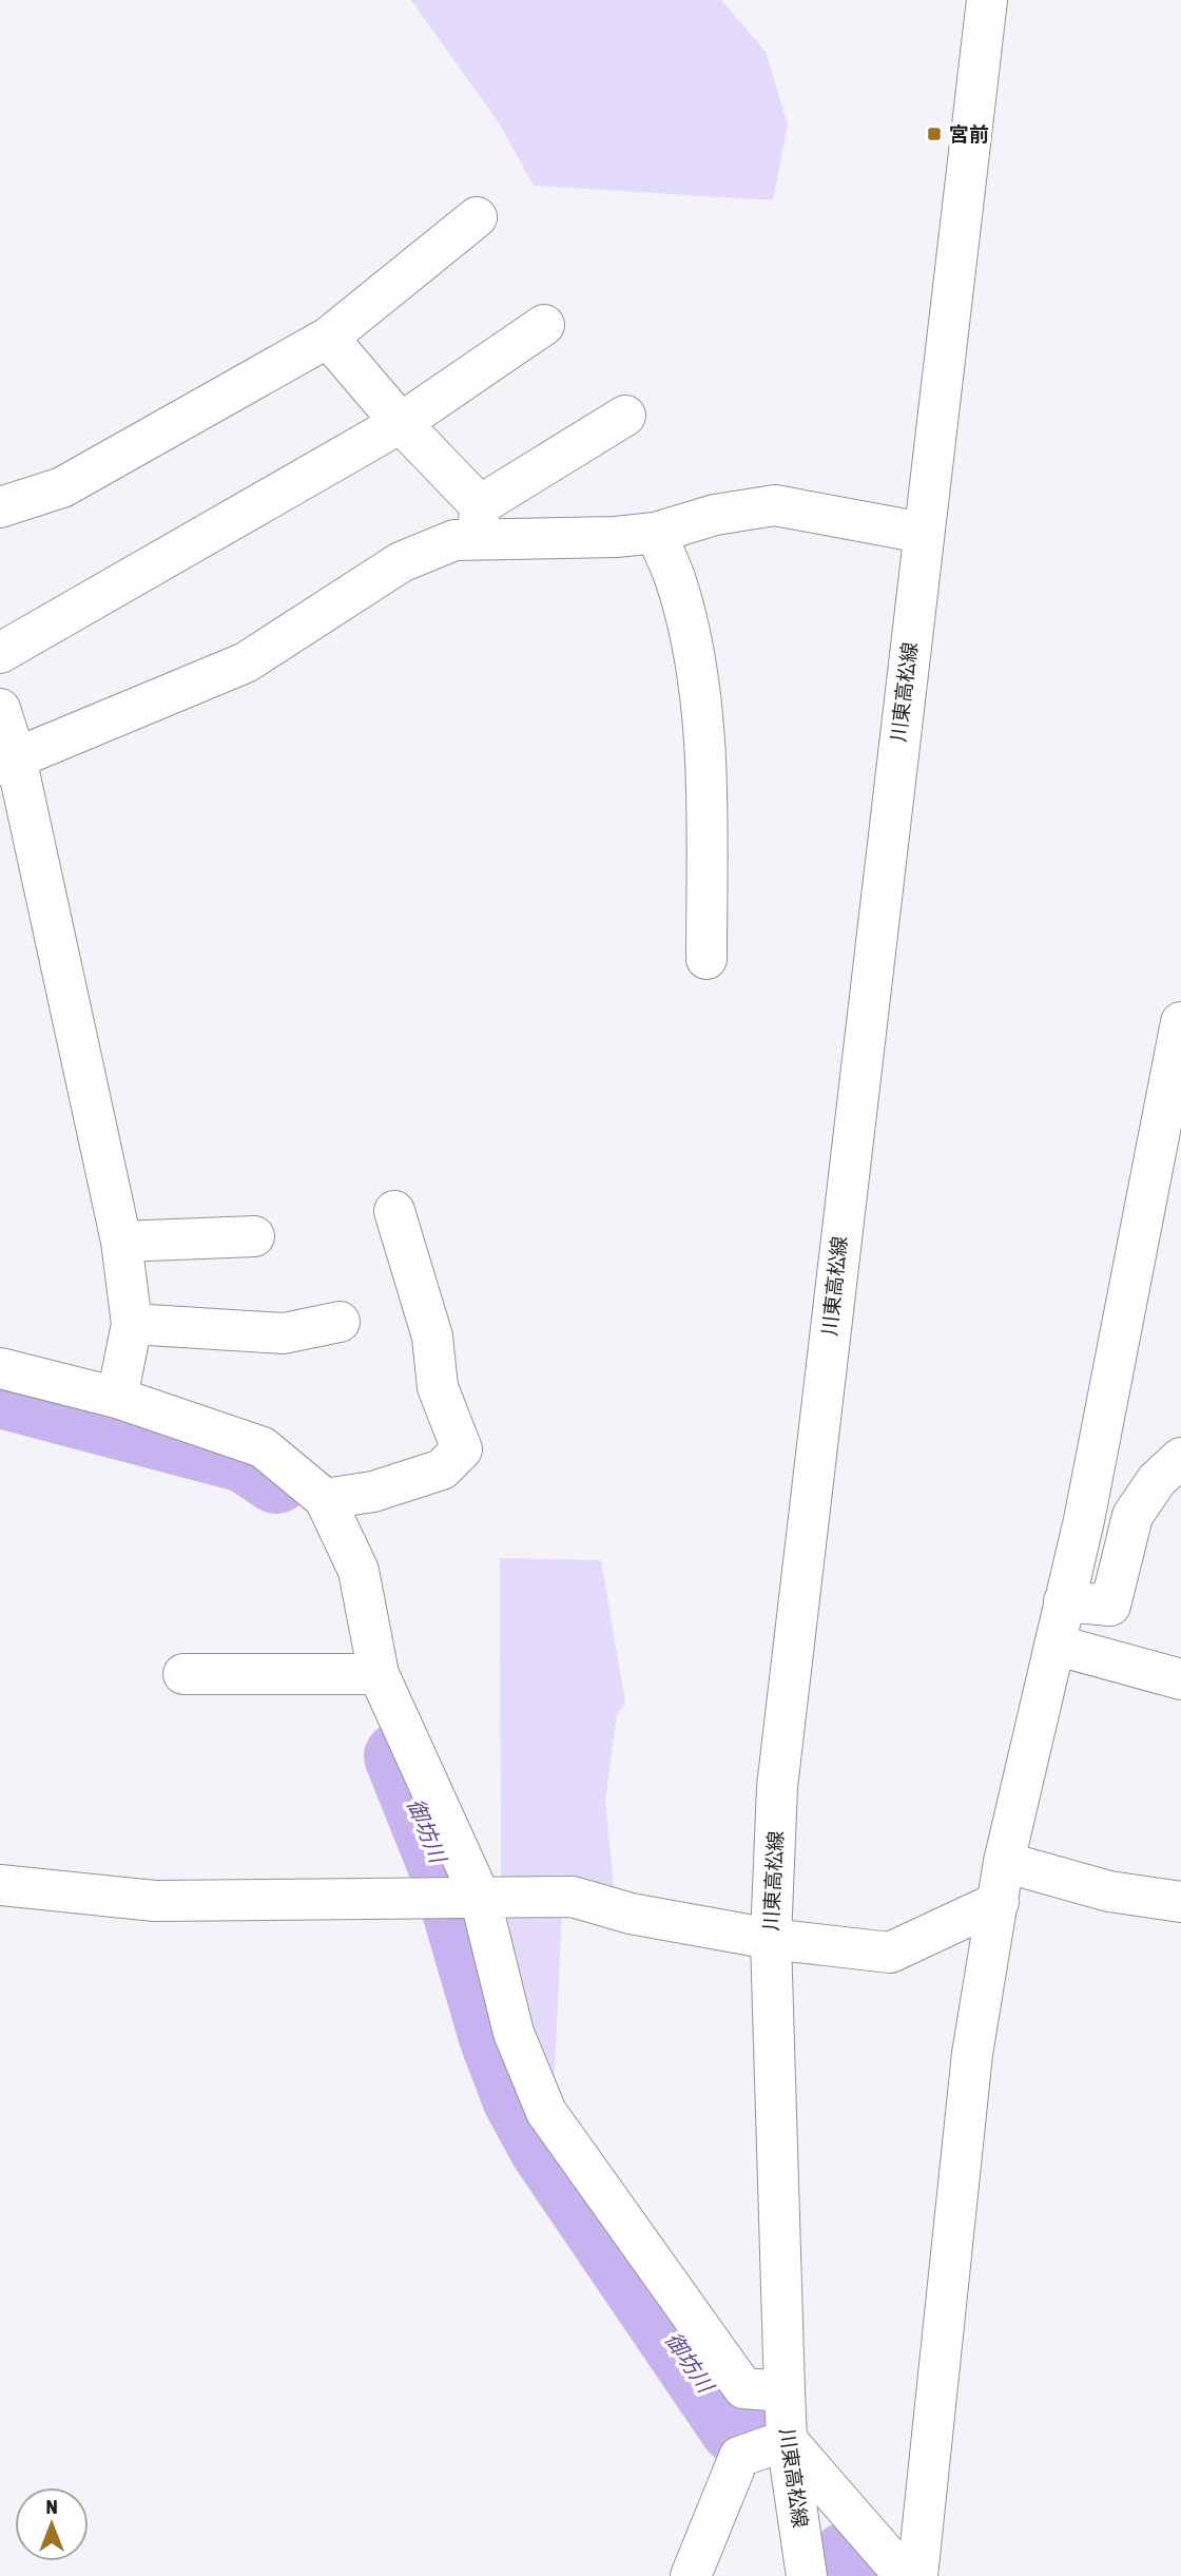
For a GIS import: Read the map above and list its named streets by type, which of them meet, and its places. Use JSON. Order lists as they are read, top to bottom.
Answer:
{
  "streets": {
    "street": ["川東高松線"]
  },
  "water": ["御坊川"],
  "places": {
    "transit": ["宮前"]
  },
  "north": "top"
}
